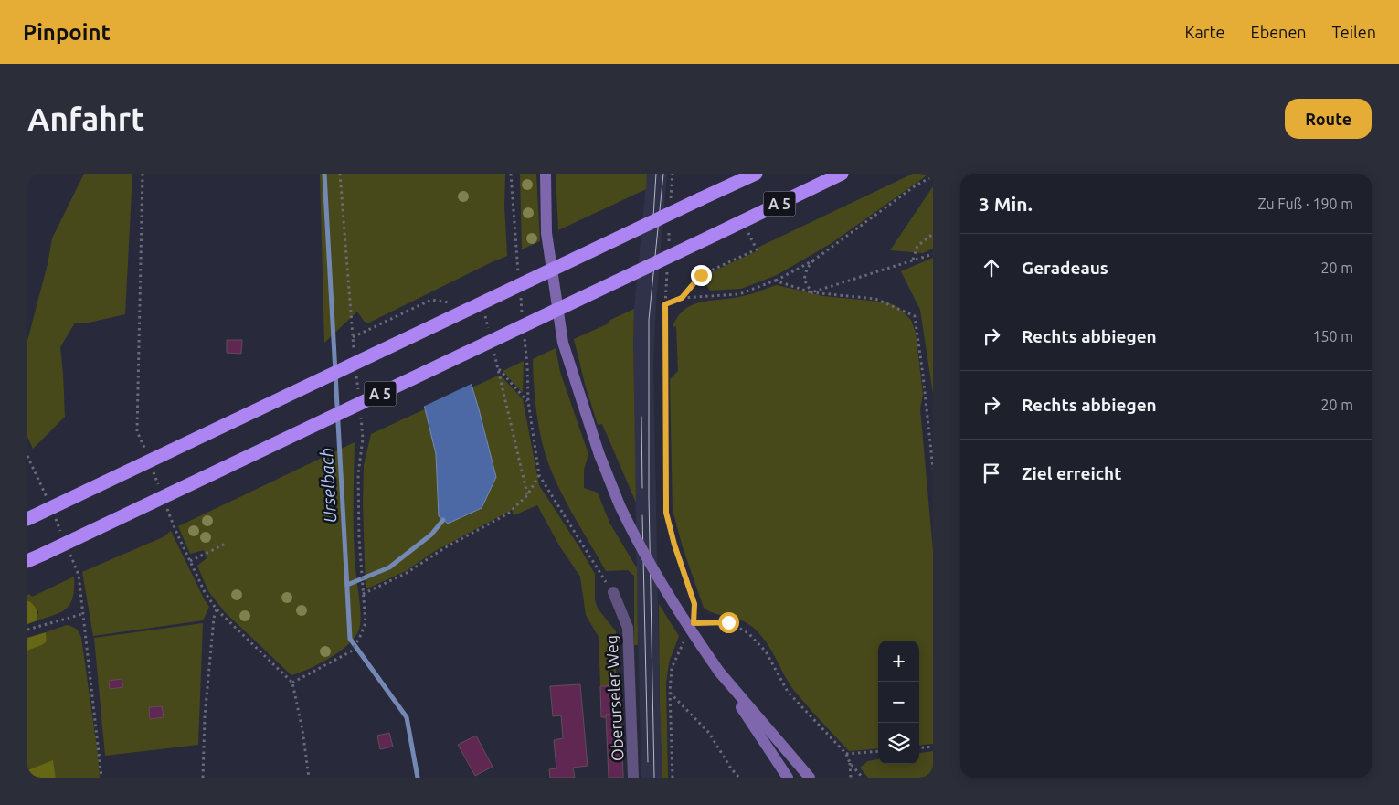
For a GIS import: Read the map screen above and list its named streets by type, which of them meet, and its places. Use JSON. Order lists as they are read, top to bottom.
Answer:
{
  "streets": {
    "highway": ["A 5"],
    "street": ["Oberurseler Weg"]
  },
  "water": ["Urselbach"],
  "page": {
    "header": "Pinpoint",
    "nav": ["Karte", "Ebenen", "Teilen"],
    "buttons": "Route",
    "title": "Anfahrt",
    "heading": ["3 Min.", "Zu Fuß · 190 m"],
    "list": [
      ["Geradeaus", "20 m"],
      ["Rechts abbiegen", "150 m"],
      ["Rechts abbiegen", "20 m"],
      "Ziel erreicht"
    ],
    "map_buttons": ["+", "−"]
  }
}
